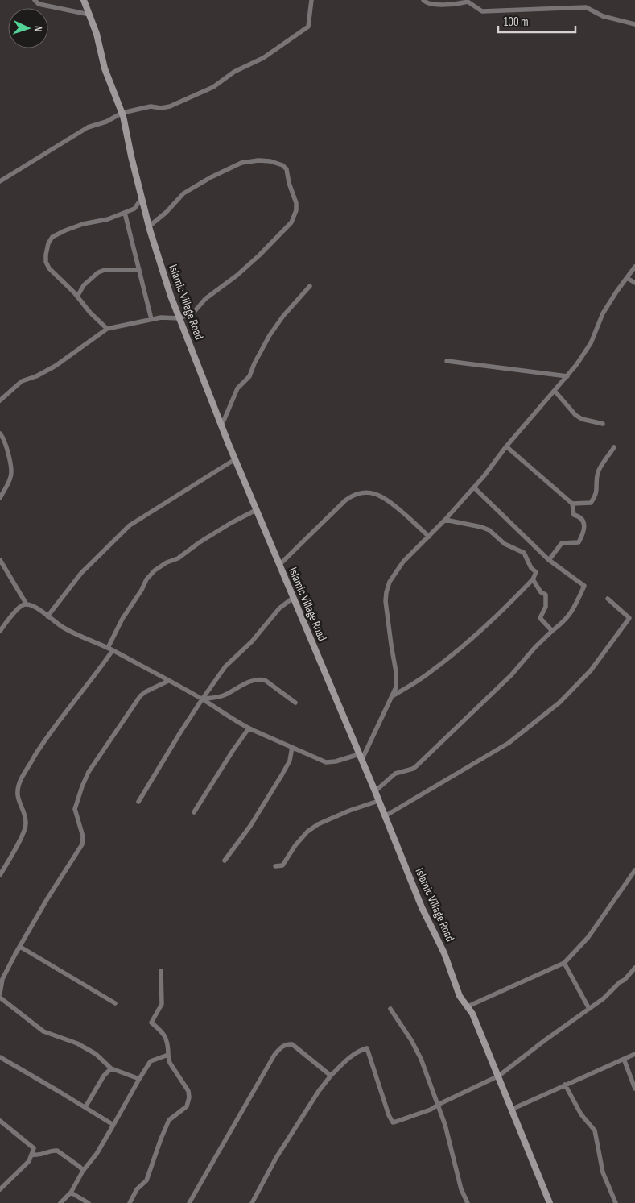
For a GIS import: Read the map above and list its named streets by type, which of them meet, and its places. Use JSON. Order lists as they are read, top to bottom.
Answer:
{
  "streets": {
    "street": ["Islamic Village Road"]
  },
  "scale_bar": "100 m",
  "north": "right"
}
